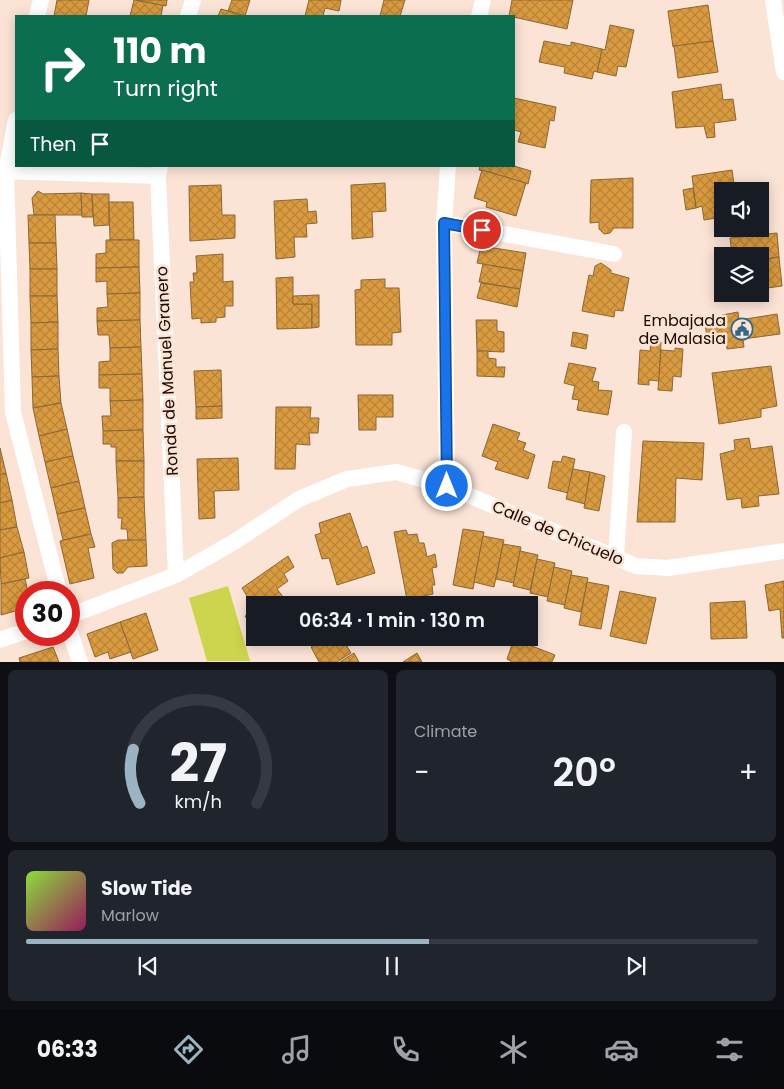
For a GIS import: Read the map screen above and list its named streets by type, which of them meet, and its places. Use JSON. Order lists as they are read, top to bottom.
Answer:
{
  "streets": {
    "street": ["Ronda de Manuel Granero", "Calle de Chicuelo"]
  },
  "crossings": [
    ["Ronda de Manuel Granero", "Calle de Chicuelo"]
  ],
  "places": {
    "public building": ["Embajada de Malasia"]
  },
  "page": {
    "turn": ["110 m", "Turn right"],
    "then": "Then",
    "limit": "30",
    "trip": "06:34 · 1 min · 130 m",
    "tile": "Climate",
    "heat": ["−", "20°", "+"],
    "song": ["Slow Tide", "Marlow"],
    "tabs": "06:33",
    "gauge": ["27", "km/h"]
  }
}
